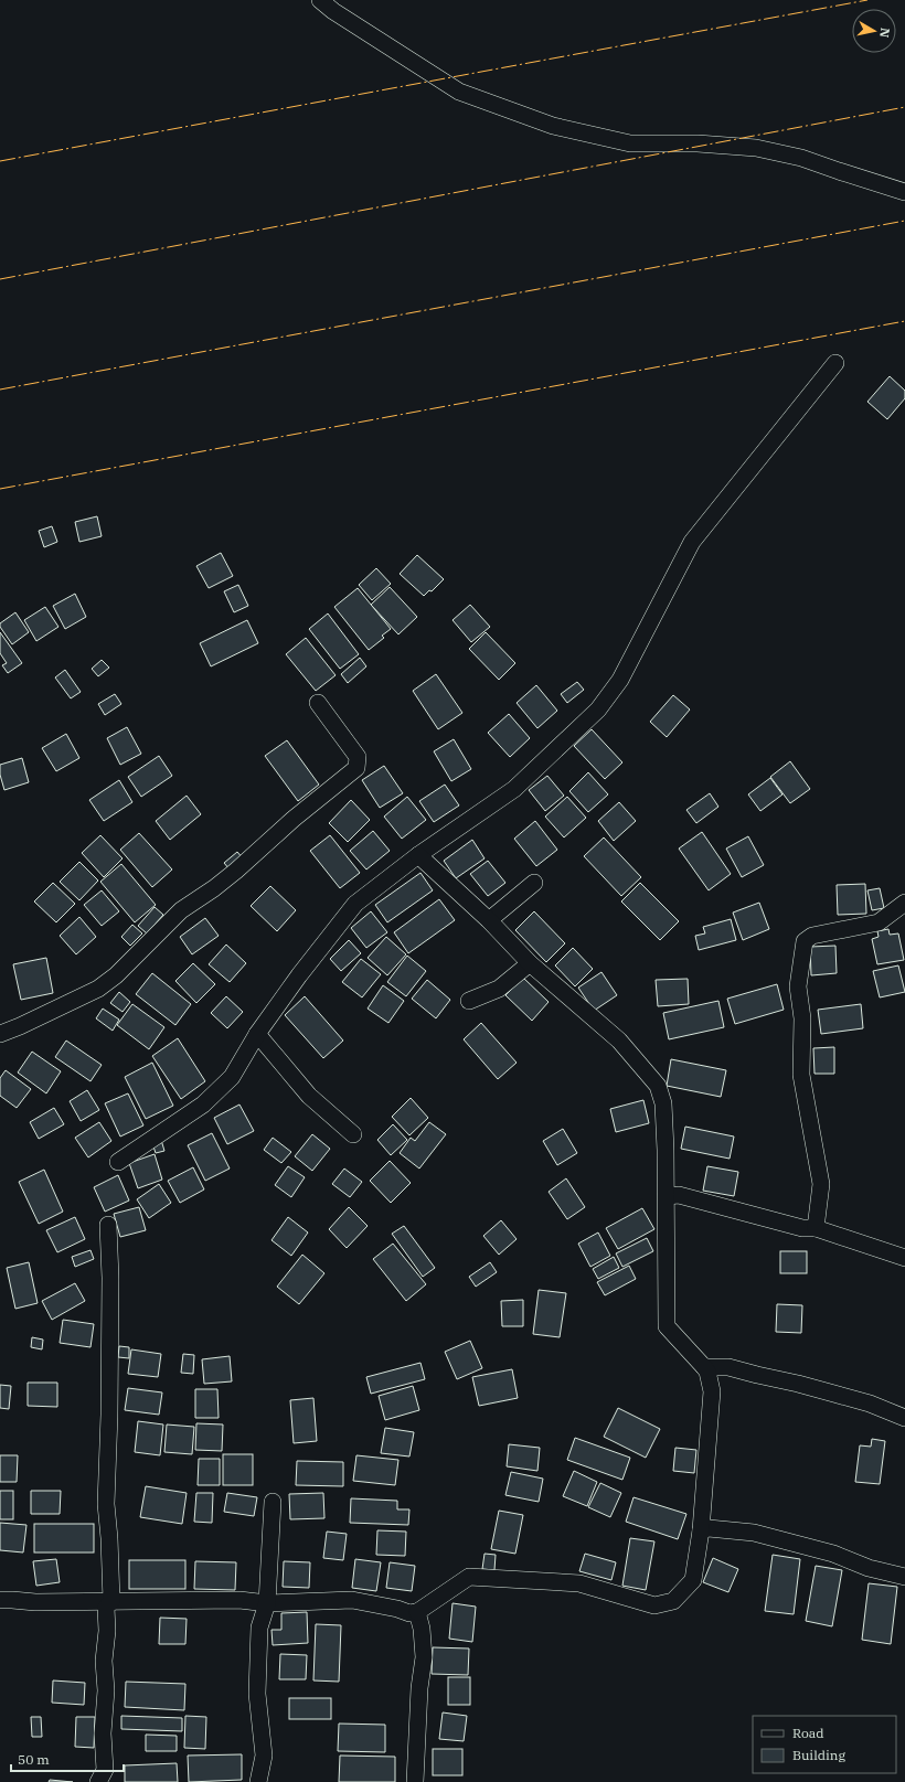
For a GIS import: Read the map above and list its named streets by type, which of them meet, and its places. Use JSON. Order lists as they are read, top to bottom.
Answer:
{
  "legend": ["Road", "Building"],
  "scale_bar": "50 m",
  "north": "right"
}
